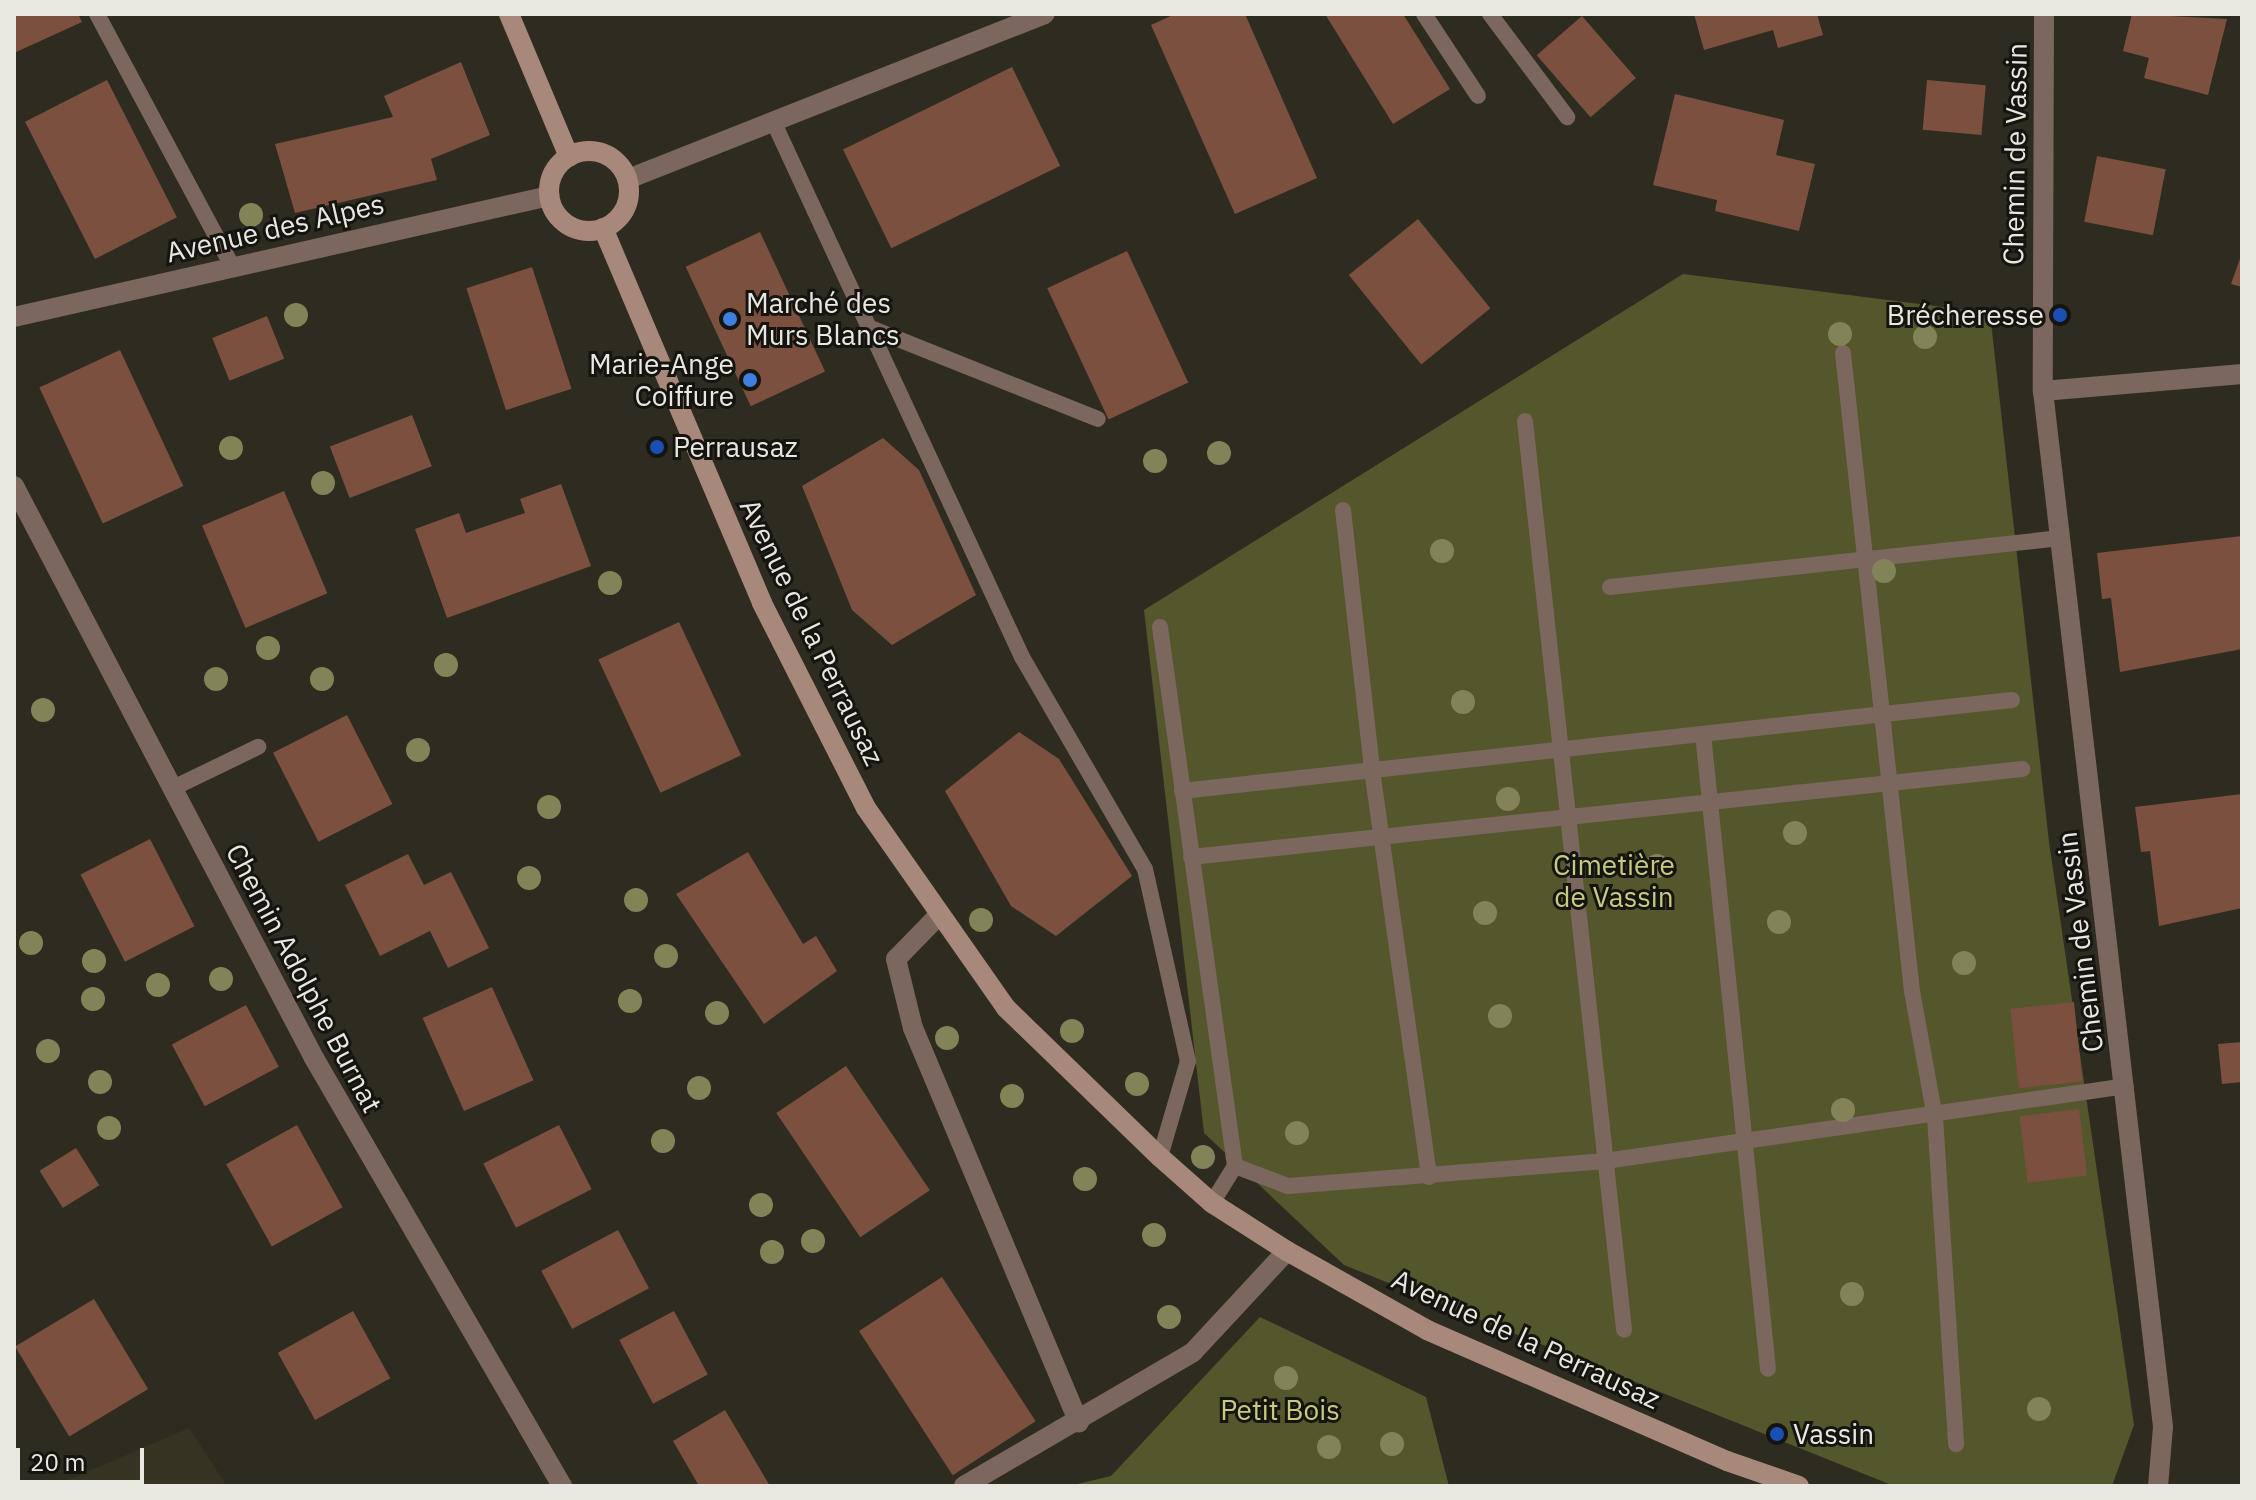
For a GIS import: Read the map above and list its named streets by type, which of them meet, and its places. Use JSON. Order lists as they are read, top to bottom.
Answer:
{
  "streets": {
    "street": [
      "Chemin de Vassin",
      "Avenue des Alpes",
      "Avenue de la Perrausaz",
      "Chemin Adolphe Burnat"
    ]
  },
  "crossings": [
    ["Avenue des Alpes", "Avenue de la Perrausaz"]
  ],
  "parks": ["Cimetière de Vassin", "Petit Bois"],
  "places": [
    "Brécheresse",
    "Marché des Murs Blancs",
    "Marie-Ange Coiffure",
    "Perrausaz",
    "Vassin"
  ],
  "scale_bar": "20 m"
}
